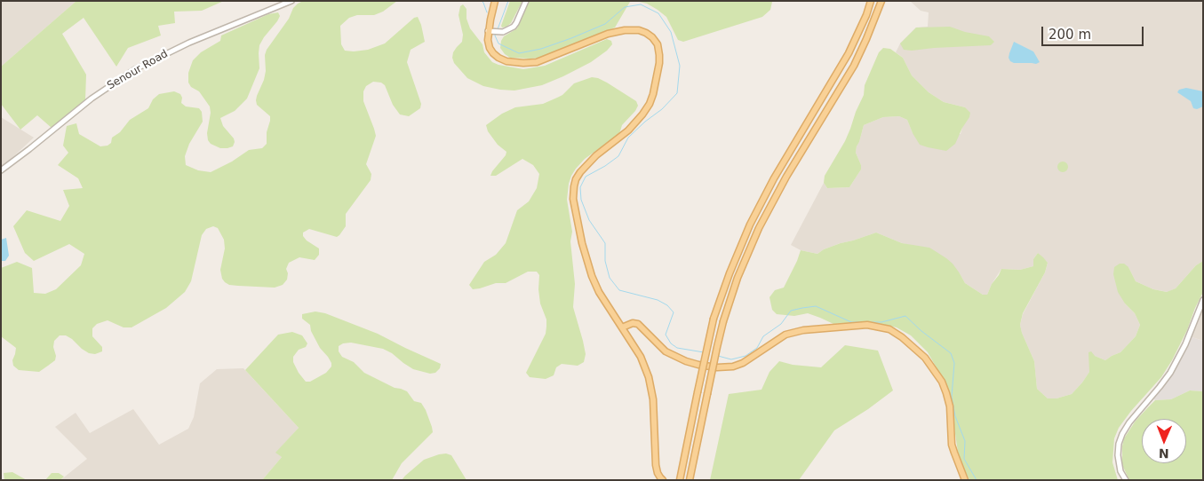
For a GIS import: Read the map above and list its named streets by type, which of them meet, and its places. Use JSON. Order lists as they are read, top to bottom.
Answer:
{
  "streets": {
    "street": ["Senour Road"]
  },
  "scale_bar": "200 m",
  "north": "bottom"
}
